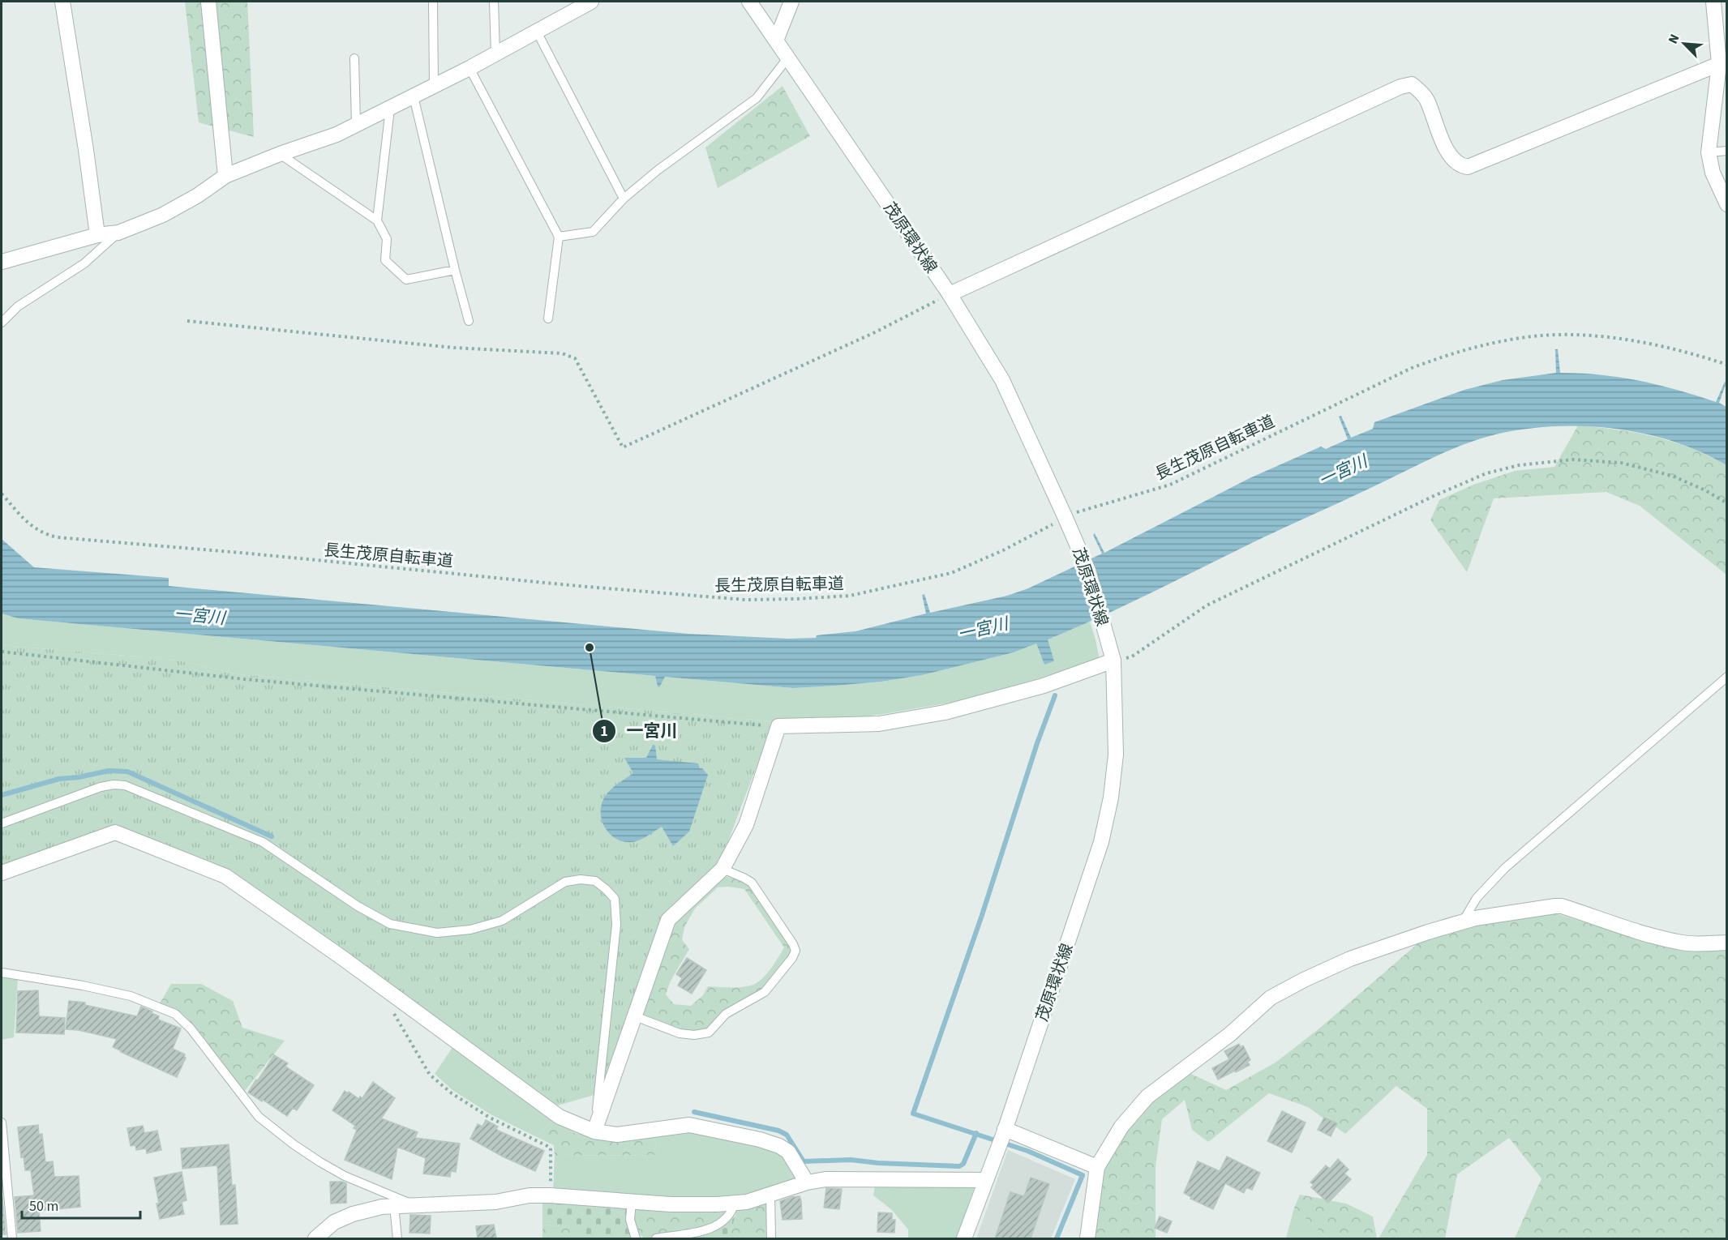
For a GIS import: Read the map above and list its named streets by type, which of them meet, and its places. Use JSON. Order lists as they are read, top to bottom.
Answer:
{
  "streets": {
    "street": ["茂原環状線"],
    "path": ["長生茂原自転車道"]
  },
  "crossings": [
    ["茂原環状線", "長生茂原自転車道"]
  ],
  "water": ["一宮川"],
  "places": ["一宮川"],
  "scale_bar": "50 m",
  "north": "top left"
}
